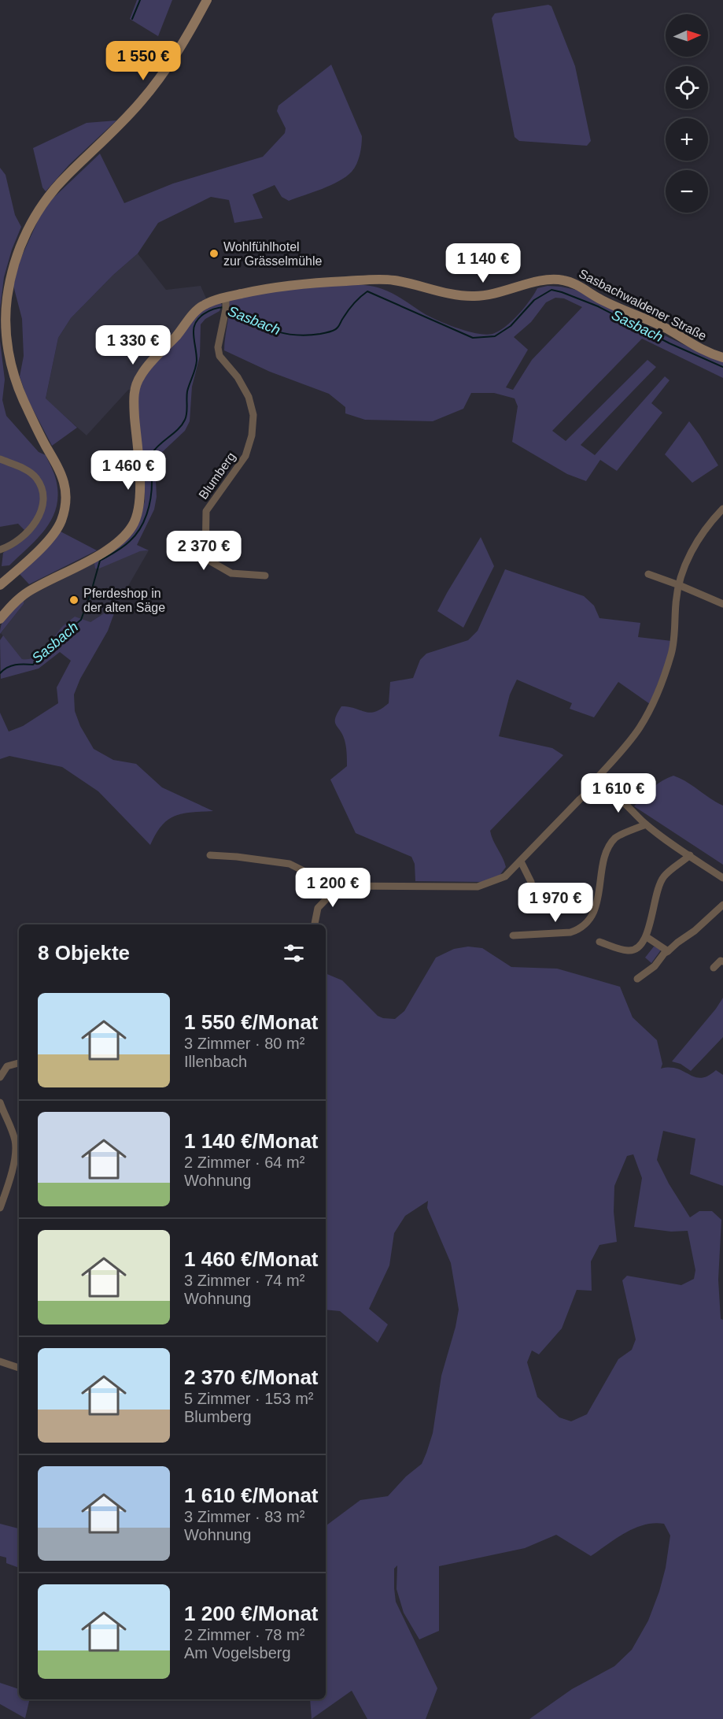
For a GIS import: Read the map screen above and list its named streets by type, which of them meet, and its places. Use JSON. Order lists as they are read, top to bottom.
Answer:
{
  "streets": {
    "main road": ["Sasbachwaldener Straße"],
    "street": ["Blumberg"]
  },
  "crossings": [
    ["Sasbachwaldener Straße", "Blumberg"]
  ],
  "water": ["Sasbach"],
  "places": ["Wohlfühlhotel zur Grässelmühle", "Pferdeshop in der alten Säge"],
  "north": "right",
  "page": {
    "map_buttons": ["+", "−"],
    "price": [
      "1 550 €",
      "1 140 €",
      "1 330 €",
      "1 460 €",
      "2 370 €",
      "1 610 €",
      "1 200 €",
      "1 970 €"
    ],
    "heading": "8 Objekte",
    "list": [
      {
        "name": "1 550 €/Monat",
        "note": "3 Zimmer · 80 m² · Illenbach"
      },
      {
        "name": "1 140 €/Monat",
        "note": "2 Zimmer · 64 m² · Wohnung"
      },
      {
        "name": "1 460 €/Monat",
        "note": "3 Zimmer · 74 m² · Wohnung"
      },
      {
        "name": "2 370 €/Monat",
        "note": "5 Zimmer · 153 m² · Blumberg"
      },
      {
        "name": "1 610 €/Monat",
        "note": "3 Zimmer · 83 m² · Wohnung"
      },
      {
        "name": "1 200 €/Monat",
        "note": "2 Zimmer · 78 m² · Am Vogelsberg"
      }
    ]
  }
}
